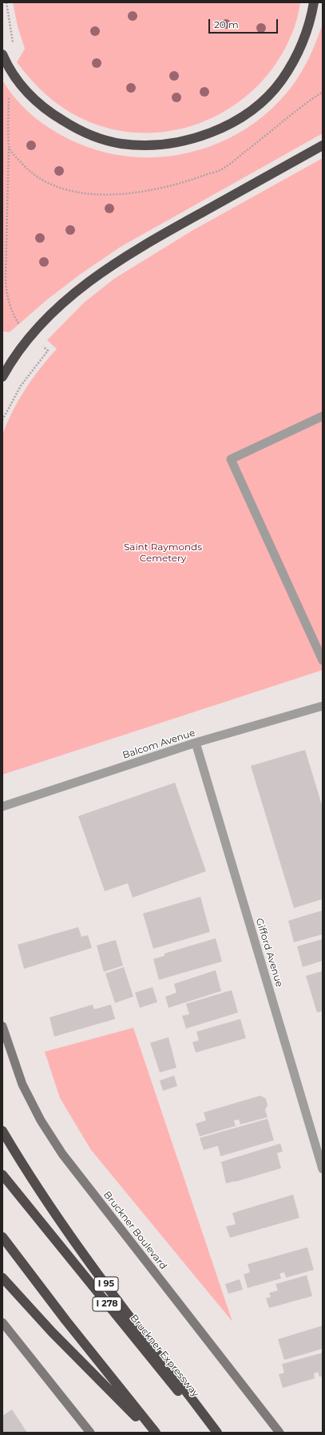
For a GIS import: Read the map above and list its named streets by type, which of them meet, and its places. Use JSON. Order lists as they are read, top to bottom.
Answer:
{
  "streets": {
    "highway": ["I 95", "I 278", "Bruckner Expressway"],
    "main road": ["Bruckner Boulevard"],
    "street": ["Balcom Avenue", "Gifford Avenue"]
  },
  "crossings": [
    ["Balcom Avenue", "Gifford Avenue"]
  ],
  "parks": ["Saint Raymonds Cemetery"],
  "scale_bar": "20 m"
}
